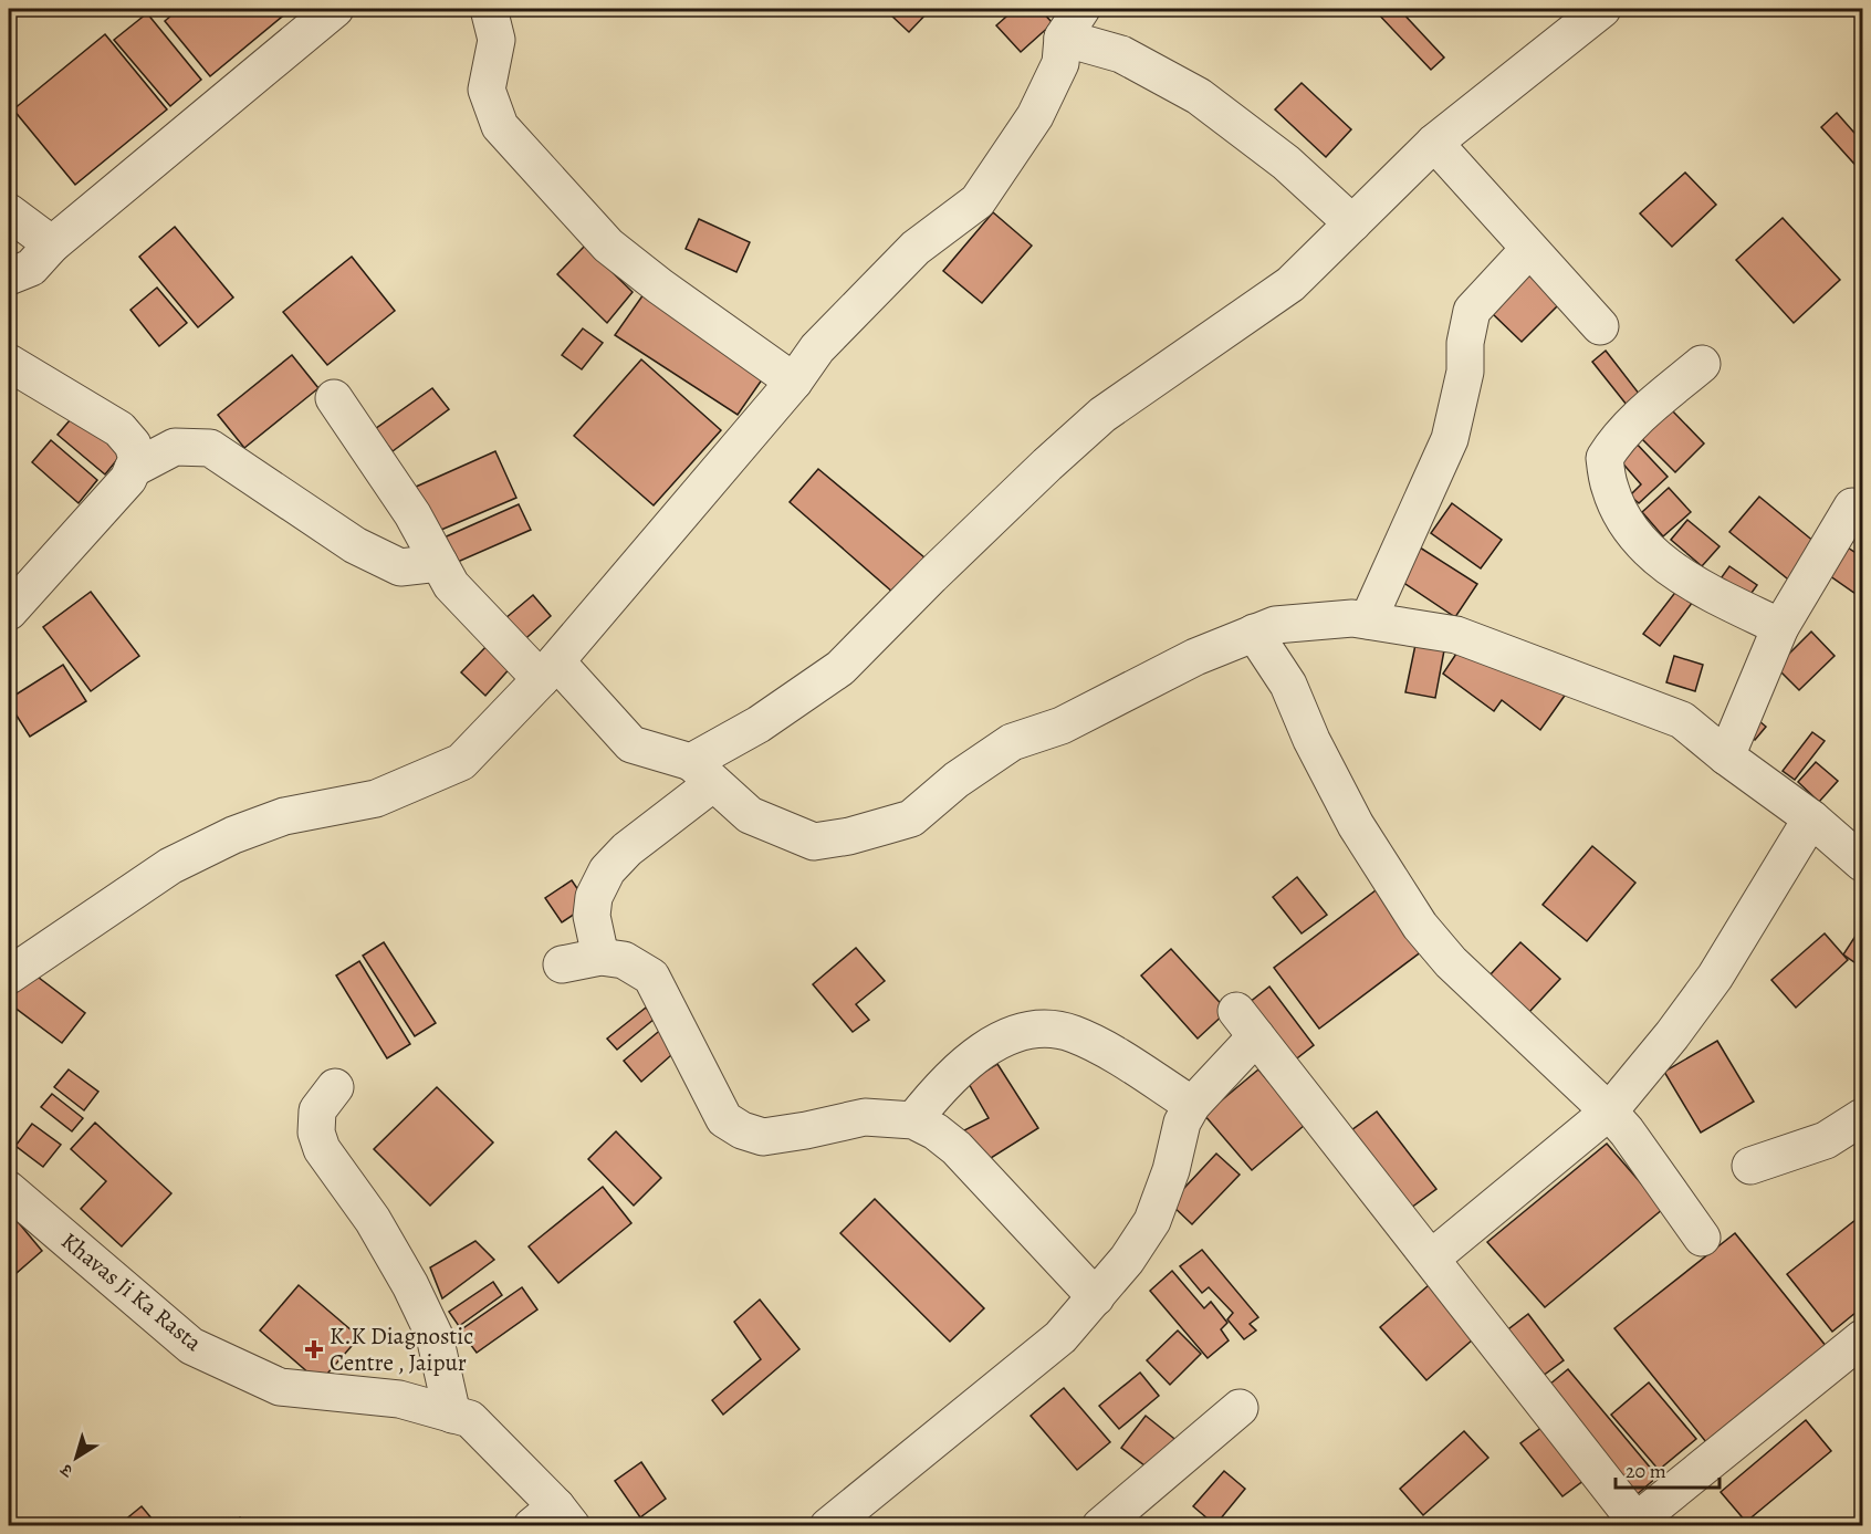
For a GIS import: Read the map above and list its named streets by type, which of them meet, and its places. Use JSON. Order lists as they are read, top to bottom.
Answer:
{
  "streets": {
    "street": ["Khavas Ji Ka Rasta"]
  },
  "places": {
    "health": ["K.K Diagnostic Centre , Jaipur"]
  },
  "scale_bar": "20 m",
  "north": "bottom left"
}
